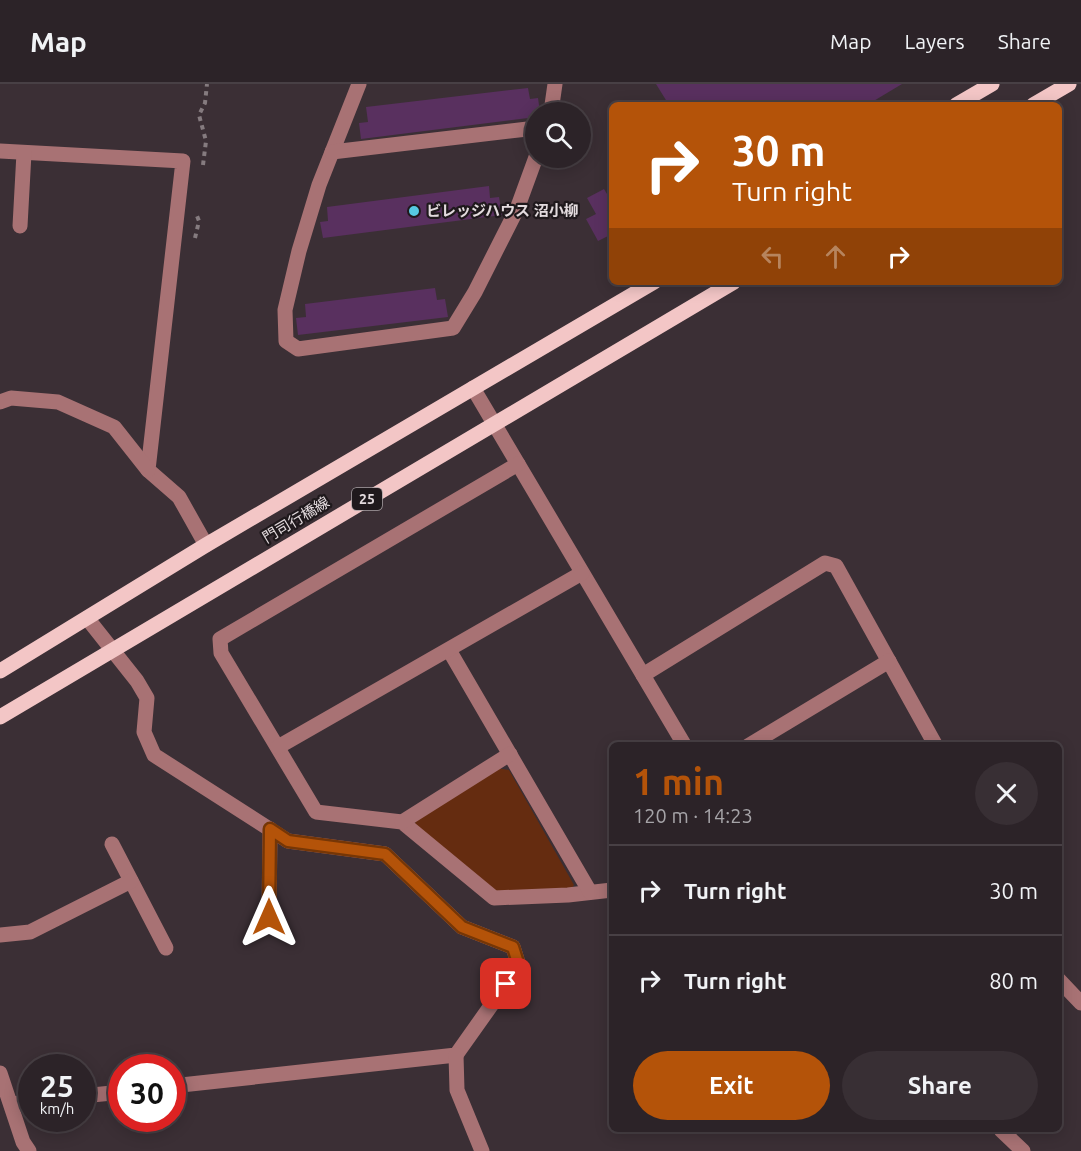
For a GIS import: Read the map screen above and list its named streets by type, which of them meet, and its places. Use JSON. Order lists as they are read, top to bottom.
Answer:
{
  "streets": {
    "main road": ["25", "門司行橋線"]
  },
  "places": ["ビレッジハウス 沼小柳"],
  "page": {
    "header": "Map",
    "nav": ["Map", "Layers", "Share"],
    "turn": ["30 m", "Turn right"],
    "heading": ["1 min", "120 m · 14:23"],
    "list": [
      {
        "name": "Turn right",
        "value": "30 m"
      },
      {
        "name": "Turn right",
        "value": "80 m"
      }
    ],
    "buttons": ["Exit", "Share"],
    "speed": "25 km/h",
    "limit": "30"
  }
}
